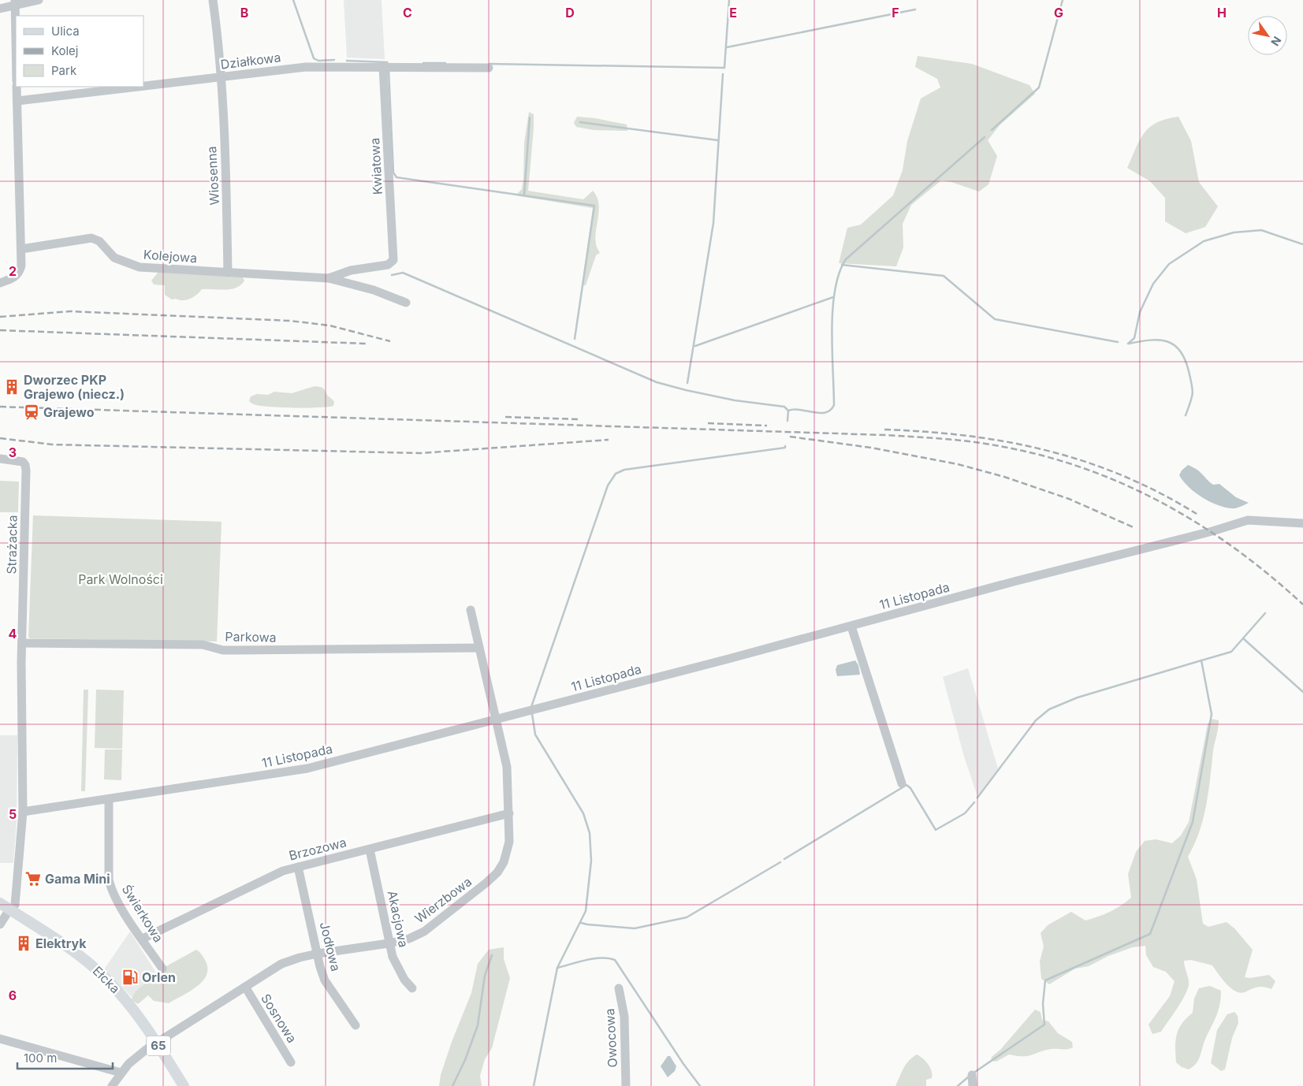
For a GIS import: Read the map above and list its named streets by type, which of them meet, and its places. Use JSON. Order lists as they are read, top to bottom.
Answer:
{
  "streets": {
    "main road": ["Ełcka", "65"],
    "street": [
      "Działkowa",
      "Kwiatowa",
      "Wiosenna",
      "Kolejowa",
      "Strażacka",
      "11 Listopada",
      "Parkowa",
      "Brzozowa",
      "Wierzbowa",
      "Świerkowa",
      "Akacjowa",
      "Jodłowa",
      "Sosnowa",
      "Owocowa"
    ]
  },
  "crossings": [
    ["Działkowa", "Kwiatowa"],
    ["Działkowa", "Wiosenna"],
    ["Kwiatowa", "Kolejowa"],
    ["Wiosenna", "Kolejowa"],
    ["Strażacka", "11 Listopada"],
    ["Strażacka", "Parkowa"],
    ["Strażacka", "Ełcka"],
    ["11 Listopada", "Wierzbowa"],
    ["11 Listopada", "Świerkowa"],
    ["Parkowa", "Wierzbowa"],
    ["Brzozowa", "Wierzbowa"],
    ["Brzozowa", "Świerkowa"],
    ["Brzozowa", "Akacjowa"],
    ["Brzozowa", "Jodłowa"],
    ["Wierzbowa", "Akacjowa"],
    ["Wierzbowa", "Jodłowa"],
    ["Wierzbowa", "Ełcka"],
    ["Wierzbowa", "Sosnowa"]
  ],
  "parks": ["Park Wolności"],
  "places": {
    "building": ["Dworzec PKP Grajewo (niecz.)", "Elektryk"],
    "station": ["Grajewo"],
    "supermarket": ["Gama Mini"],
    "fuel station": ["Orlen"]
  },
  "legend": ["Ulica", "Kolej", "Park"],
  "scale_bar": "100 m",
  "north": "bottom right",
  "grid": {
    "columns": [
      "B",
      "C",
      "D",
      "E",
      "F",
      "G",
      "H"
    ],
    "rows": [
      "2",
      "3",
      "4",
      "5",
      "6"
    ]
  }
}
